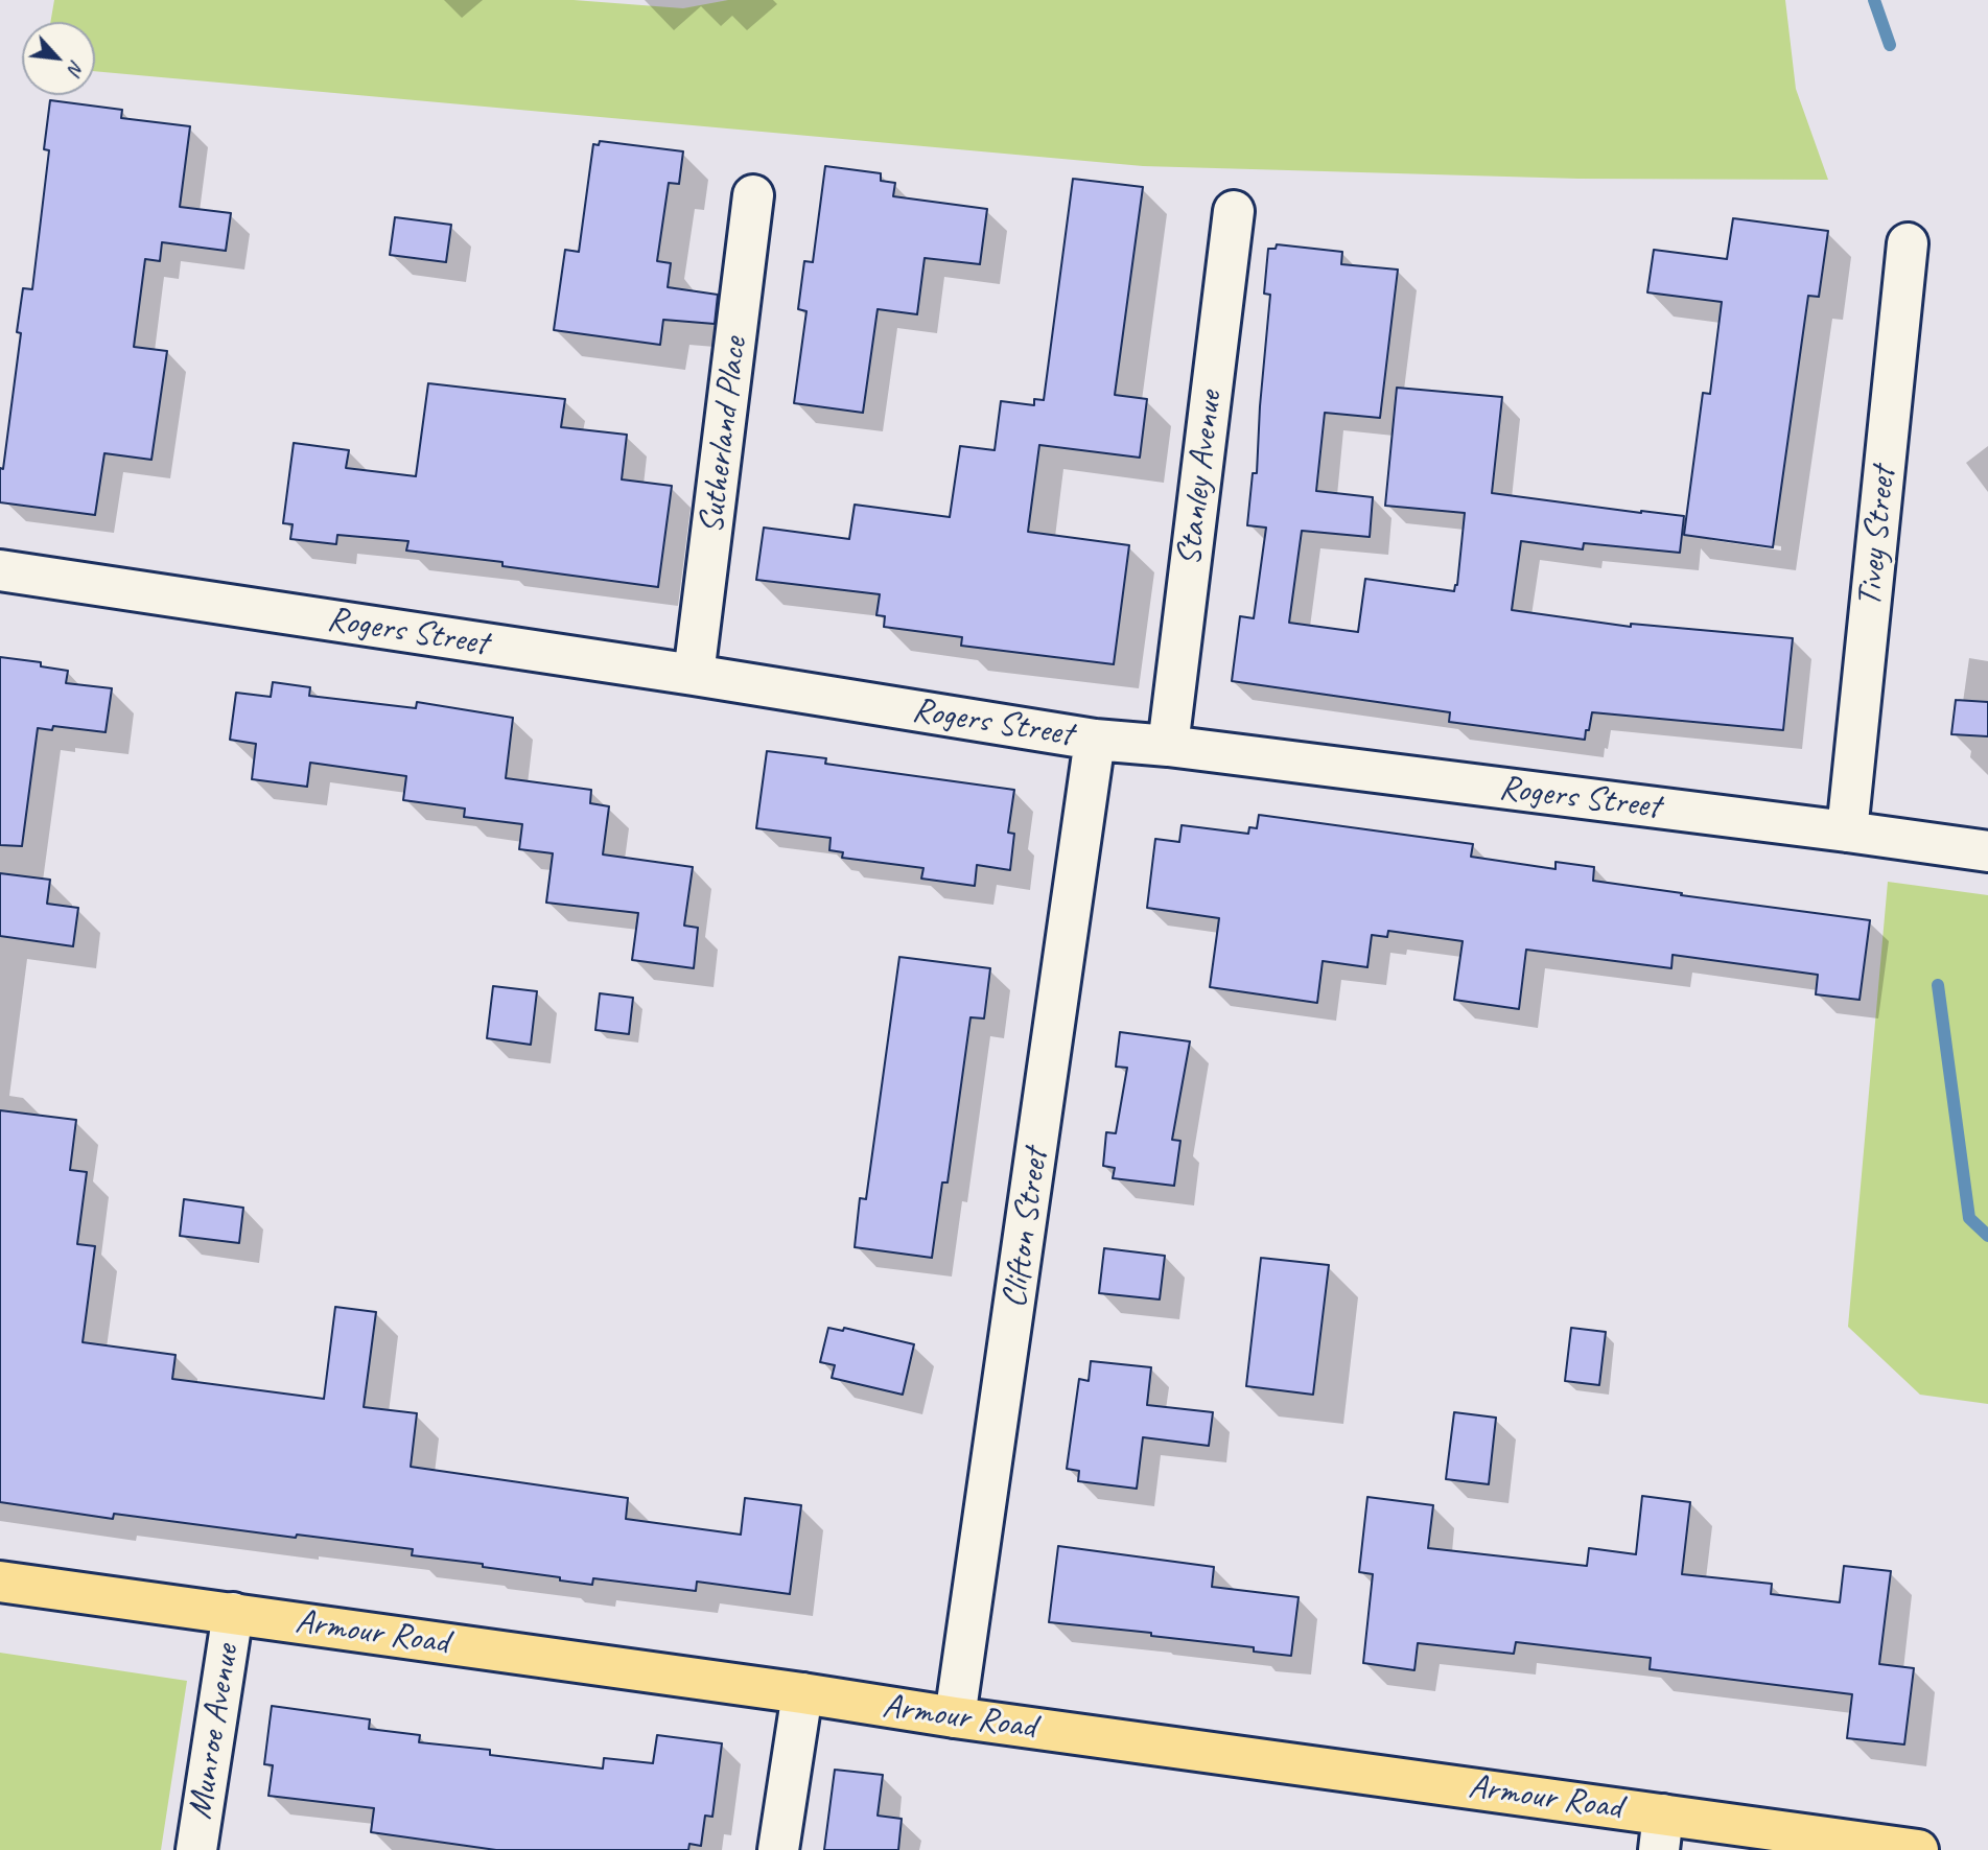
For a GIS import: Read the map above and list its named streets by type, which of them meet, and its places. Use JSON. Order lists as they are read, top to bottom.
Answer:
{
  "streets": {
    "main road": ["Armour Road"],
    "street": [
      "Sutherland Place",
      "Stanley Avenue",
      "Tivey Street",
      "Rogers Street",
      "Clifton Street",
      "Munroe Avenue"
    ]
  },
  "crossings": [
    ["Sutherland Place", "Rogers Street"],
    ["Stanley Avenue", "Rogers Street"],
    ["Tivey Street", "Rogers Street"],
    ["Rogers Street", "Clifton Street"],
    ["Clifton Street", "Armour Road"],
    ["Armour Road", "Munroe Avenue"]
  ],
  "north": "bottom right"
}
